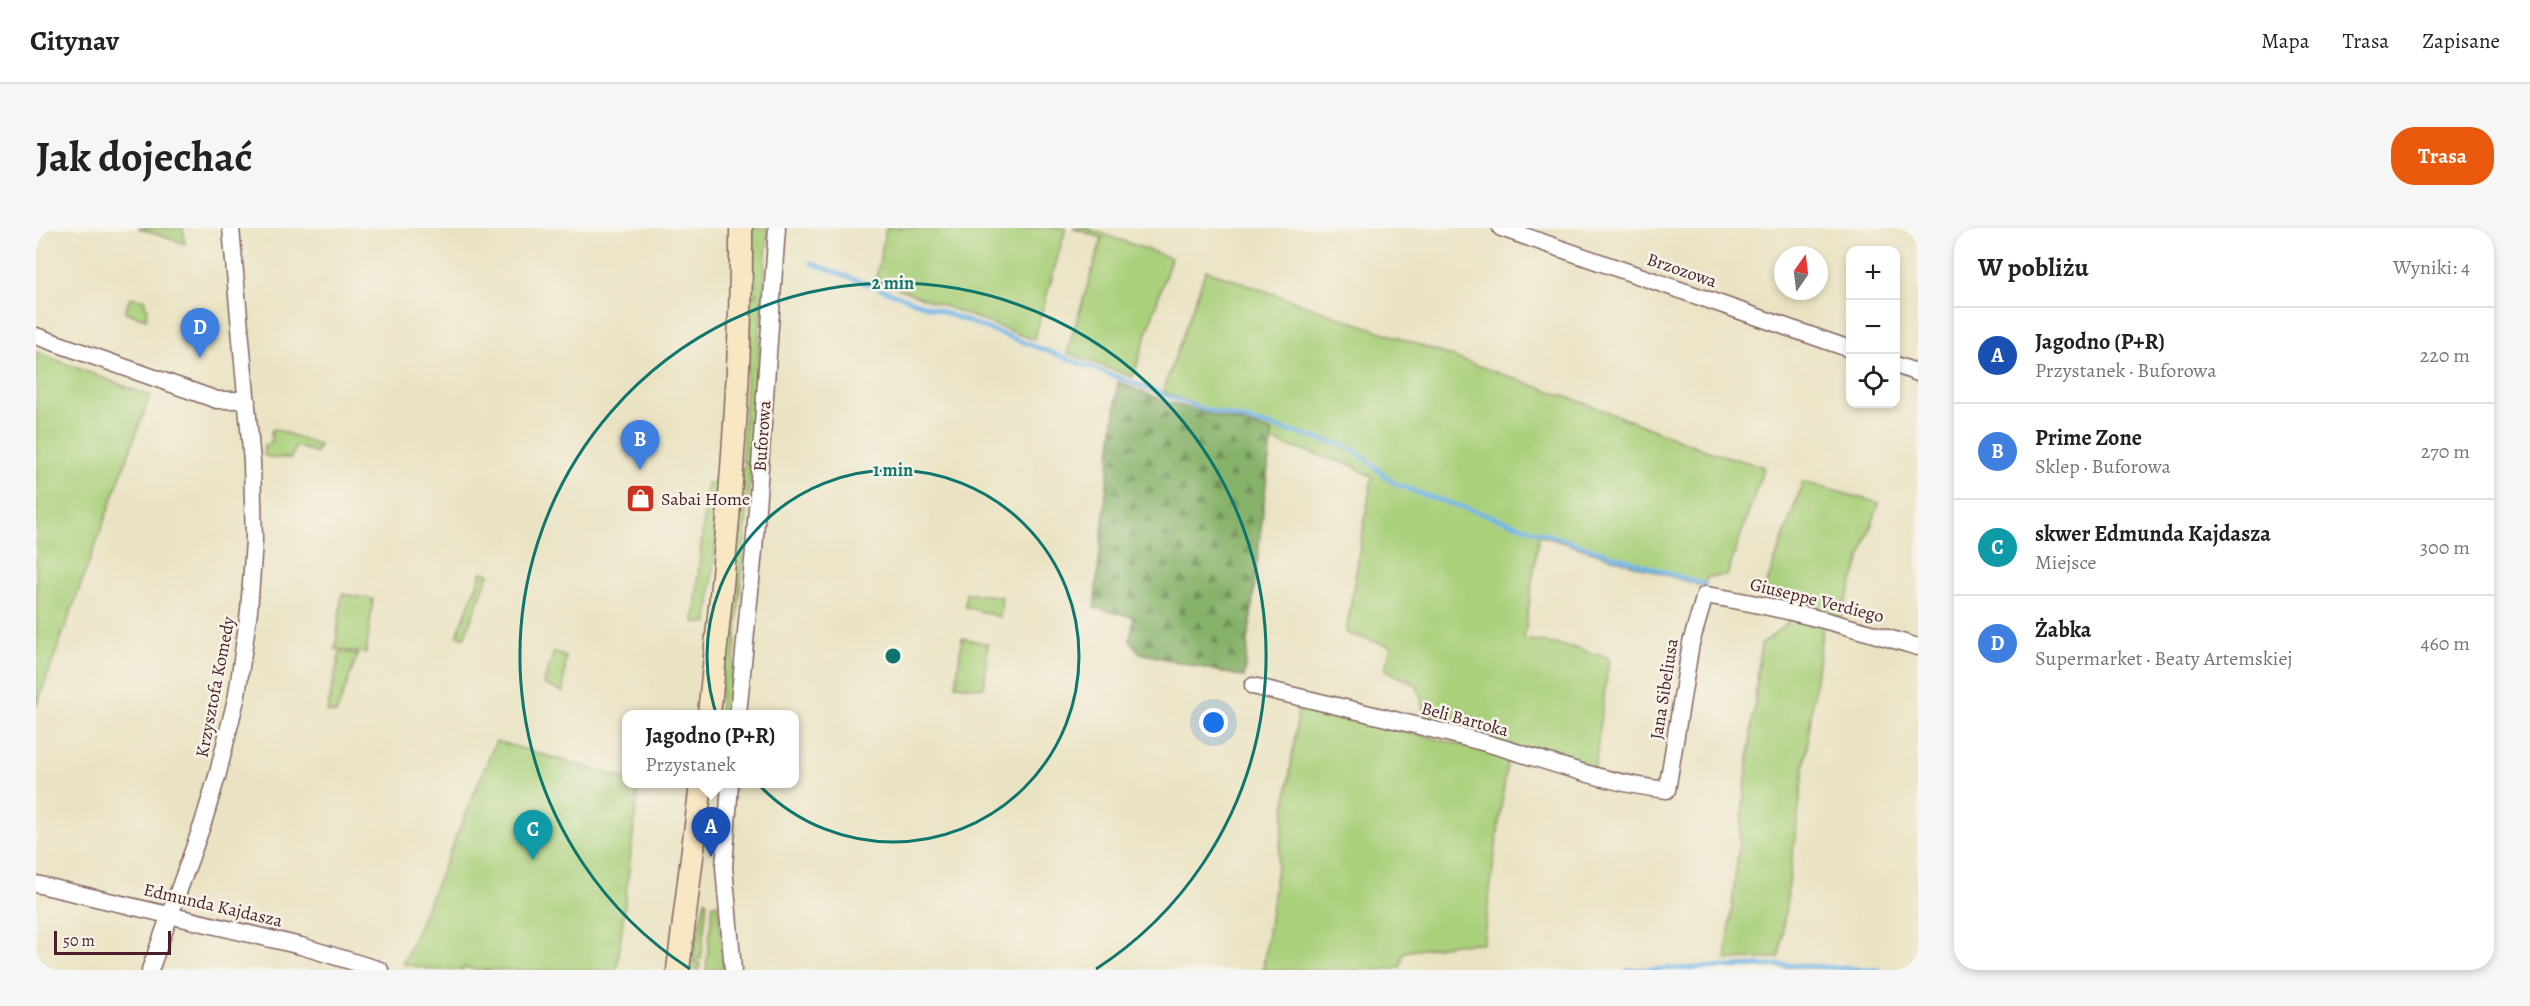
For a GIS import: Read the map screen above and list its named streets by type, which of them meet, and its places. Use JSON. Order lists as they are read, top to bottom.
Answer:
{
  "streets": {
    "main road": ["Buforowa"],
    "street": [
      "Brzozowa",
      "Giuseppe Verdiego",
      "Krzysztofa Komedy",
      "Jana Sibeliusa",
      "Beli Bartoka",
      "Edmunda Kajdasza"
    ]
  },
  "crossings": [
    ["Giuseppe Verdiego", "Jana Sibeliusa"],
    ["Krzysztofa Komedy", "Edmunda Kajdasza"],
    ["Jana Sibeliusa", "Beli Bartoka"]
  ],
  "places": {
    "shop": ["Sabai Home"]
  },
  "scale_bar": "50 m",
  "north": "top",
  "page": {
    "header": "Citynav",
    "nav": ["Mapa", "Trasa", "Zapisane"],
    "buttons": "Trasa",
    "title": "Jak dojechać",
    "heading": ["W pobliżu", "Wyniki: 4"],
    "map_buttons": ["+", "−"],
    "list": [
      {
        "mark": "A",
        "name": "Jagodno (P+R)",
        "note": "Przystanek · Buforowa",
        "value": "220 m"
      },
      {
        "mark": "B",
        "name": "Prime Zone",
        "note": "Sklep · Buforowa",
        "value": "270 m"
      },
      {
        "mark": "C",
        "name": "skwer Edmunda Kajdasza",
        "note": "Miejsce",
        "value": "300 m"
      },
      {
        "mark": "D",
        "name": "Żabka",
        "note": "Supermarket · Beaty Artemskiej",
        "value": "460 m"
      }
    ],
    "pins": [
      "D",
      "B",
      "A",
      "C"
    ],
    "popup": ["Jagodno (P+R)", "Przystanek"],
    "scale": "50 m"
  },
  "rings": ["2 min", "1 min"]
}
